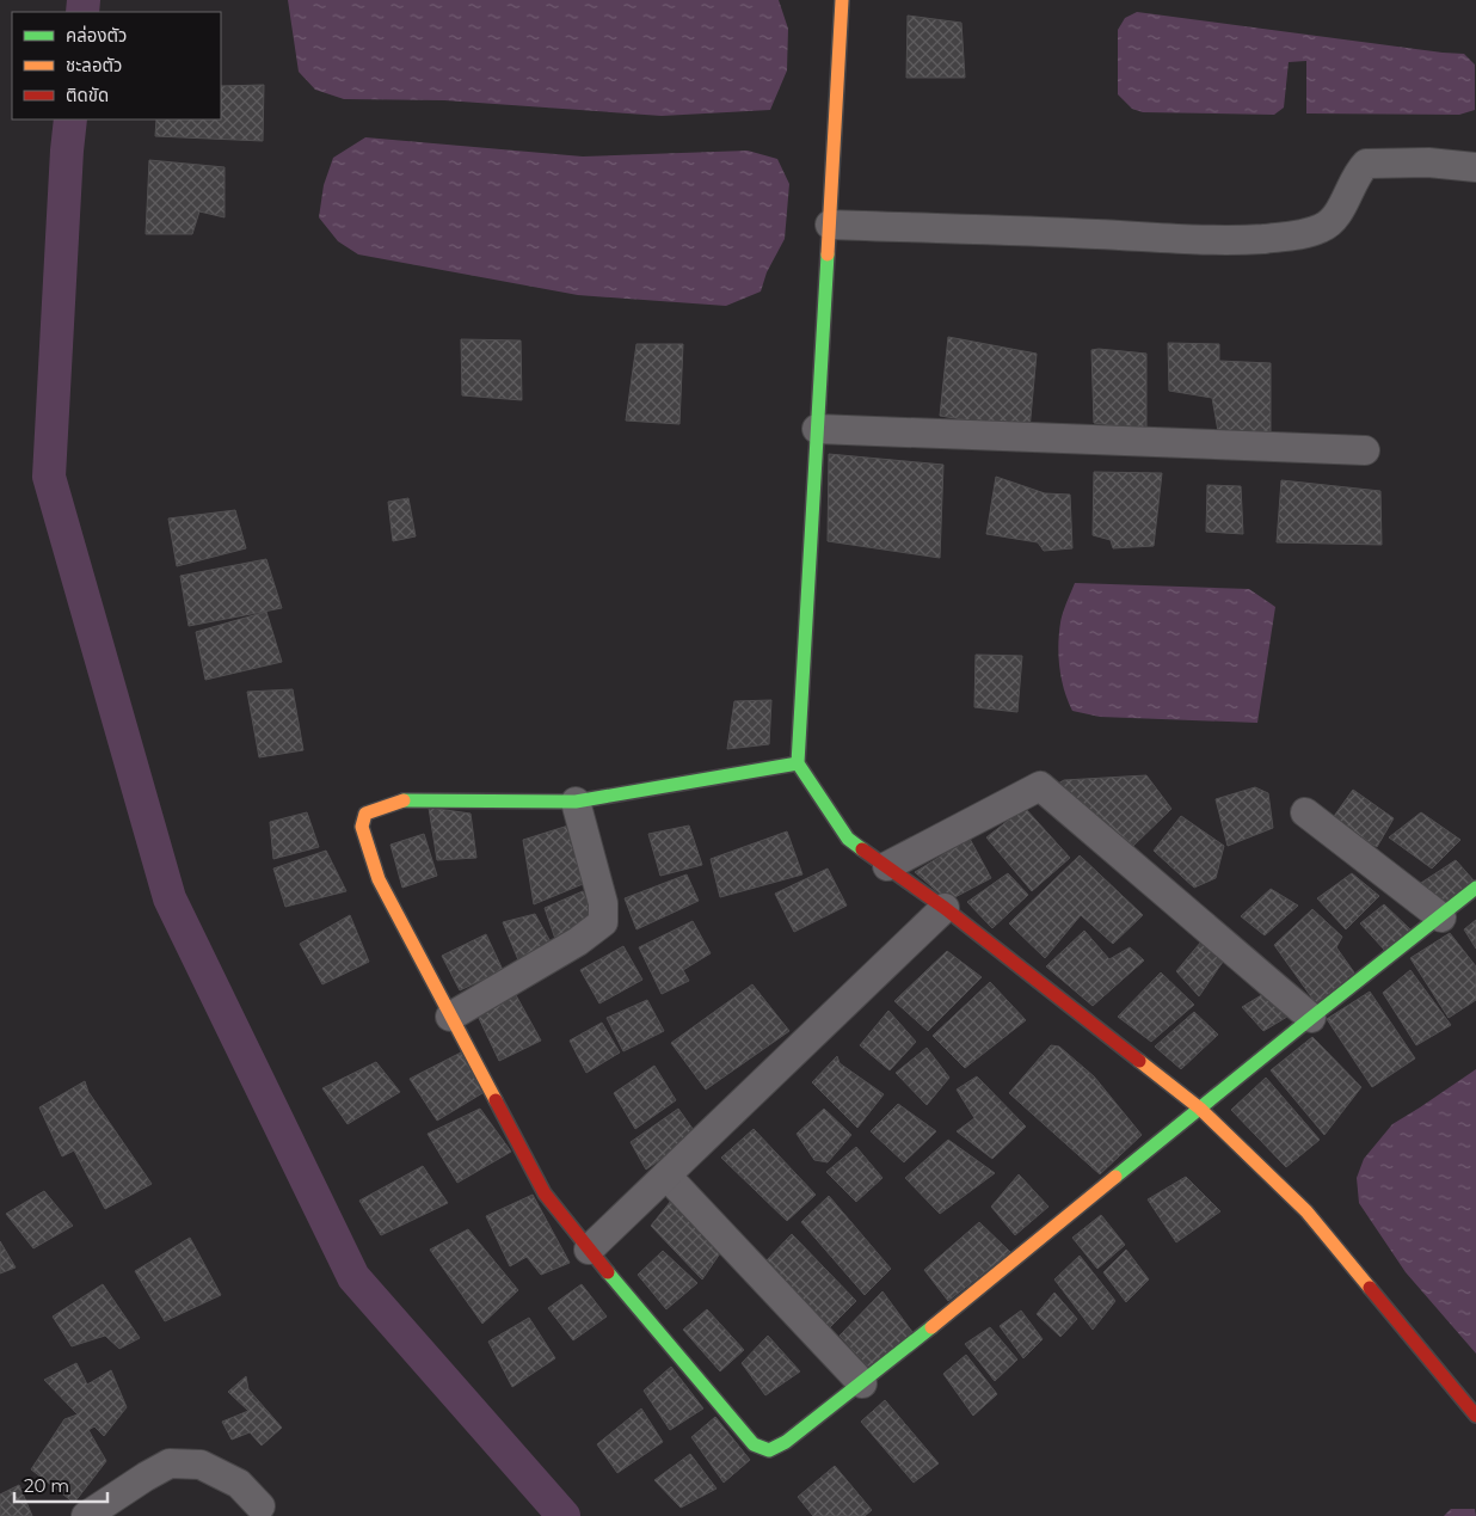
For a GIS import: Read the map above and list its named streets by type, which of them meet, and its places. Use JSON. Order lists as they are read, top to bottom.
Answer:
{
  "legend": ["คล่องตัว", "ชะลอตัว", "ติดขัด"],
  "scale_bar": "20 m"
}
